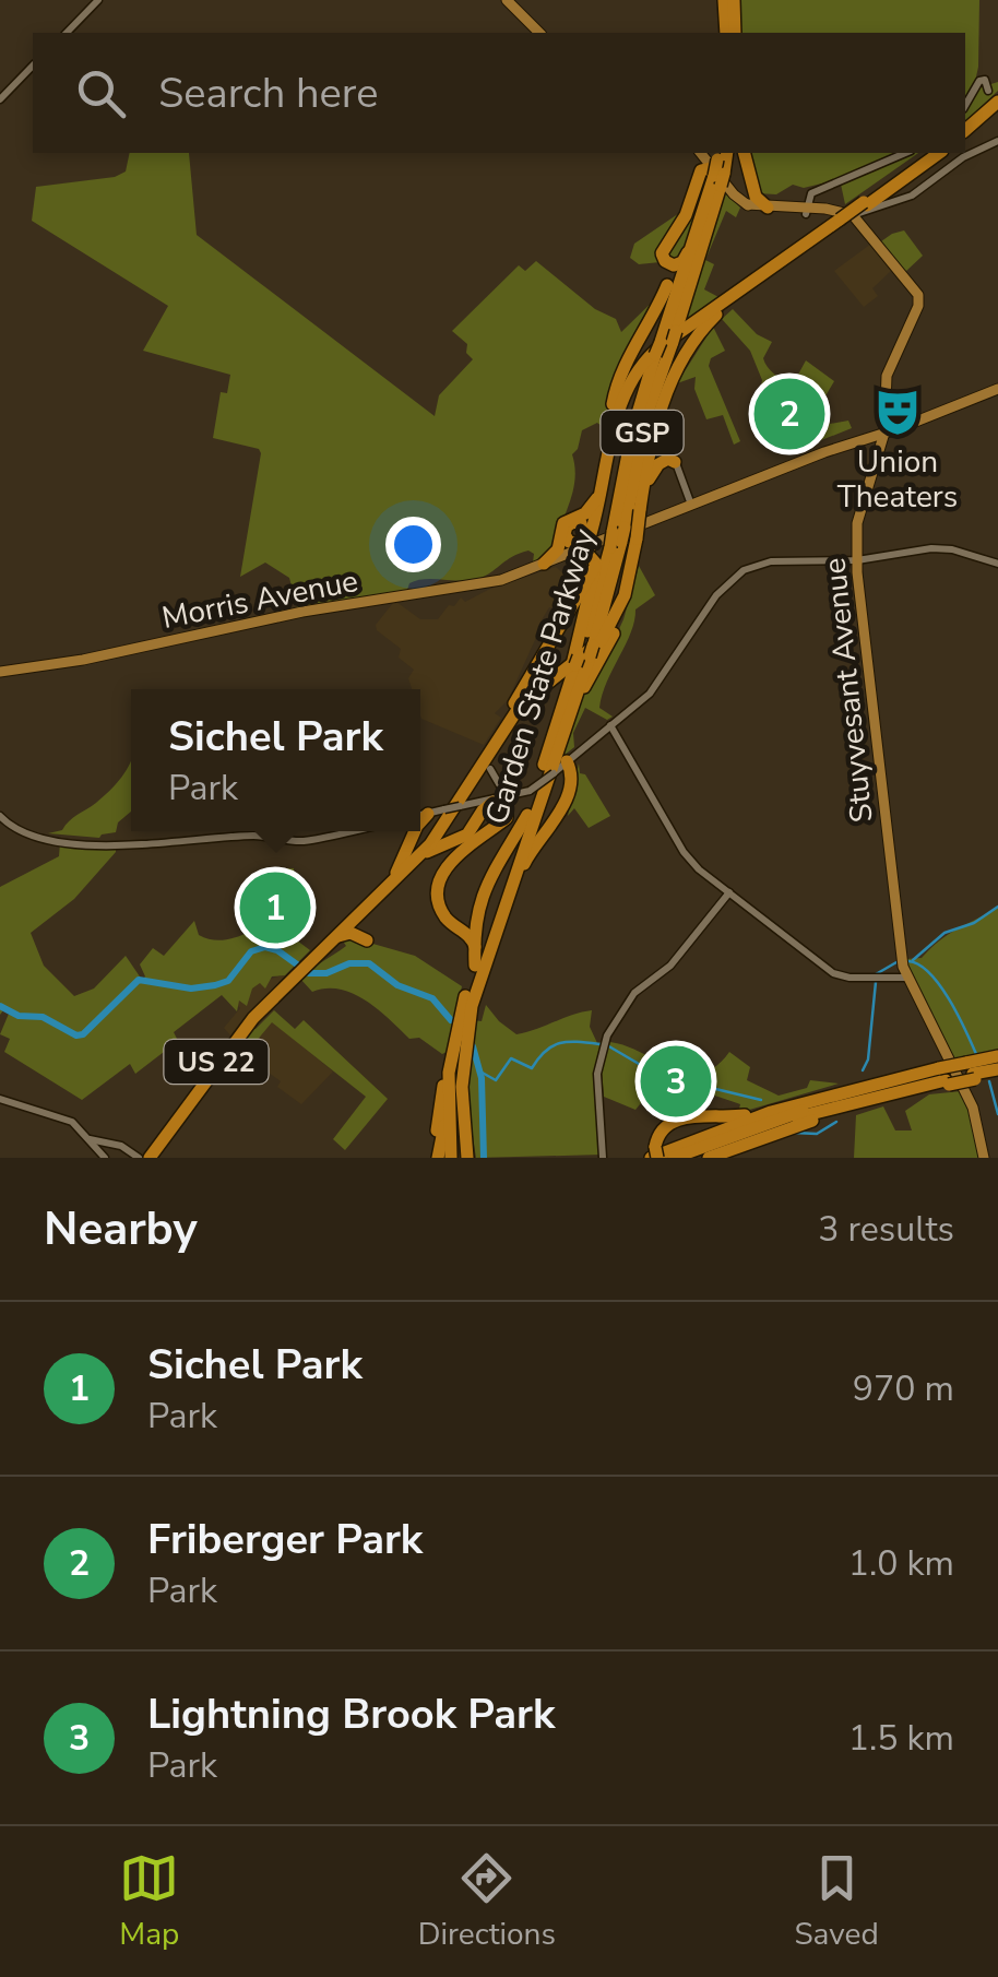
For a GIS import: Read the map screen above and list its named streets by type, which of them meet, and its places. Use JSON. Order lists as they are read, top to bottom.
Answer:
{
  "streets": {
    "highway": ["GSP", "Garden State Parkway", "US 22"],
    "main road": ["Morris Avenue", "Stuyvesant Avenue"]
  },
  "crossings": [
    ["Morris Avenue", "Garden State Parkway"],
    ["Morris Avenue", "Stuyvesant Avenue"],
    ["Morris Avenue", "US 22"],
    ["Garden State Parkway", "US 22"],
    ["Stuyvesant Avenue", "US 22"]
  ],
  "places": {
    "theatre": ["Union Theaters"]
  },
  "page": {
    "search": "Search here",
    "pins": ["2", "1", "3"],
    "popup": ["Sichel Park", "Park"],
    "heading": ["Nearby", "3 results"],
    "list": [
      {
        "mark": "1",
        "name": "Sichel Park",
        "note": "Park",
        "value": "970 m"
      },
      {
        "mark": "2",
        "name": "Friberger Park",
        "note": "Park",
        "value": "1.0 km"
      },
      {
        "mark": "3",
        "name": "Lightning Brook Park",
        "note": "Park",
        "value": "1.5 km"
      }
    ],
    "nav": ["Map", "Directions", "Saved"]
  }
}
